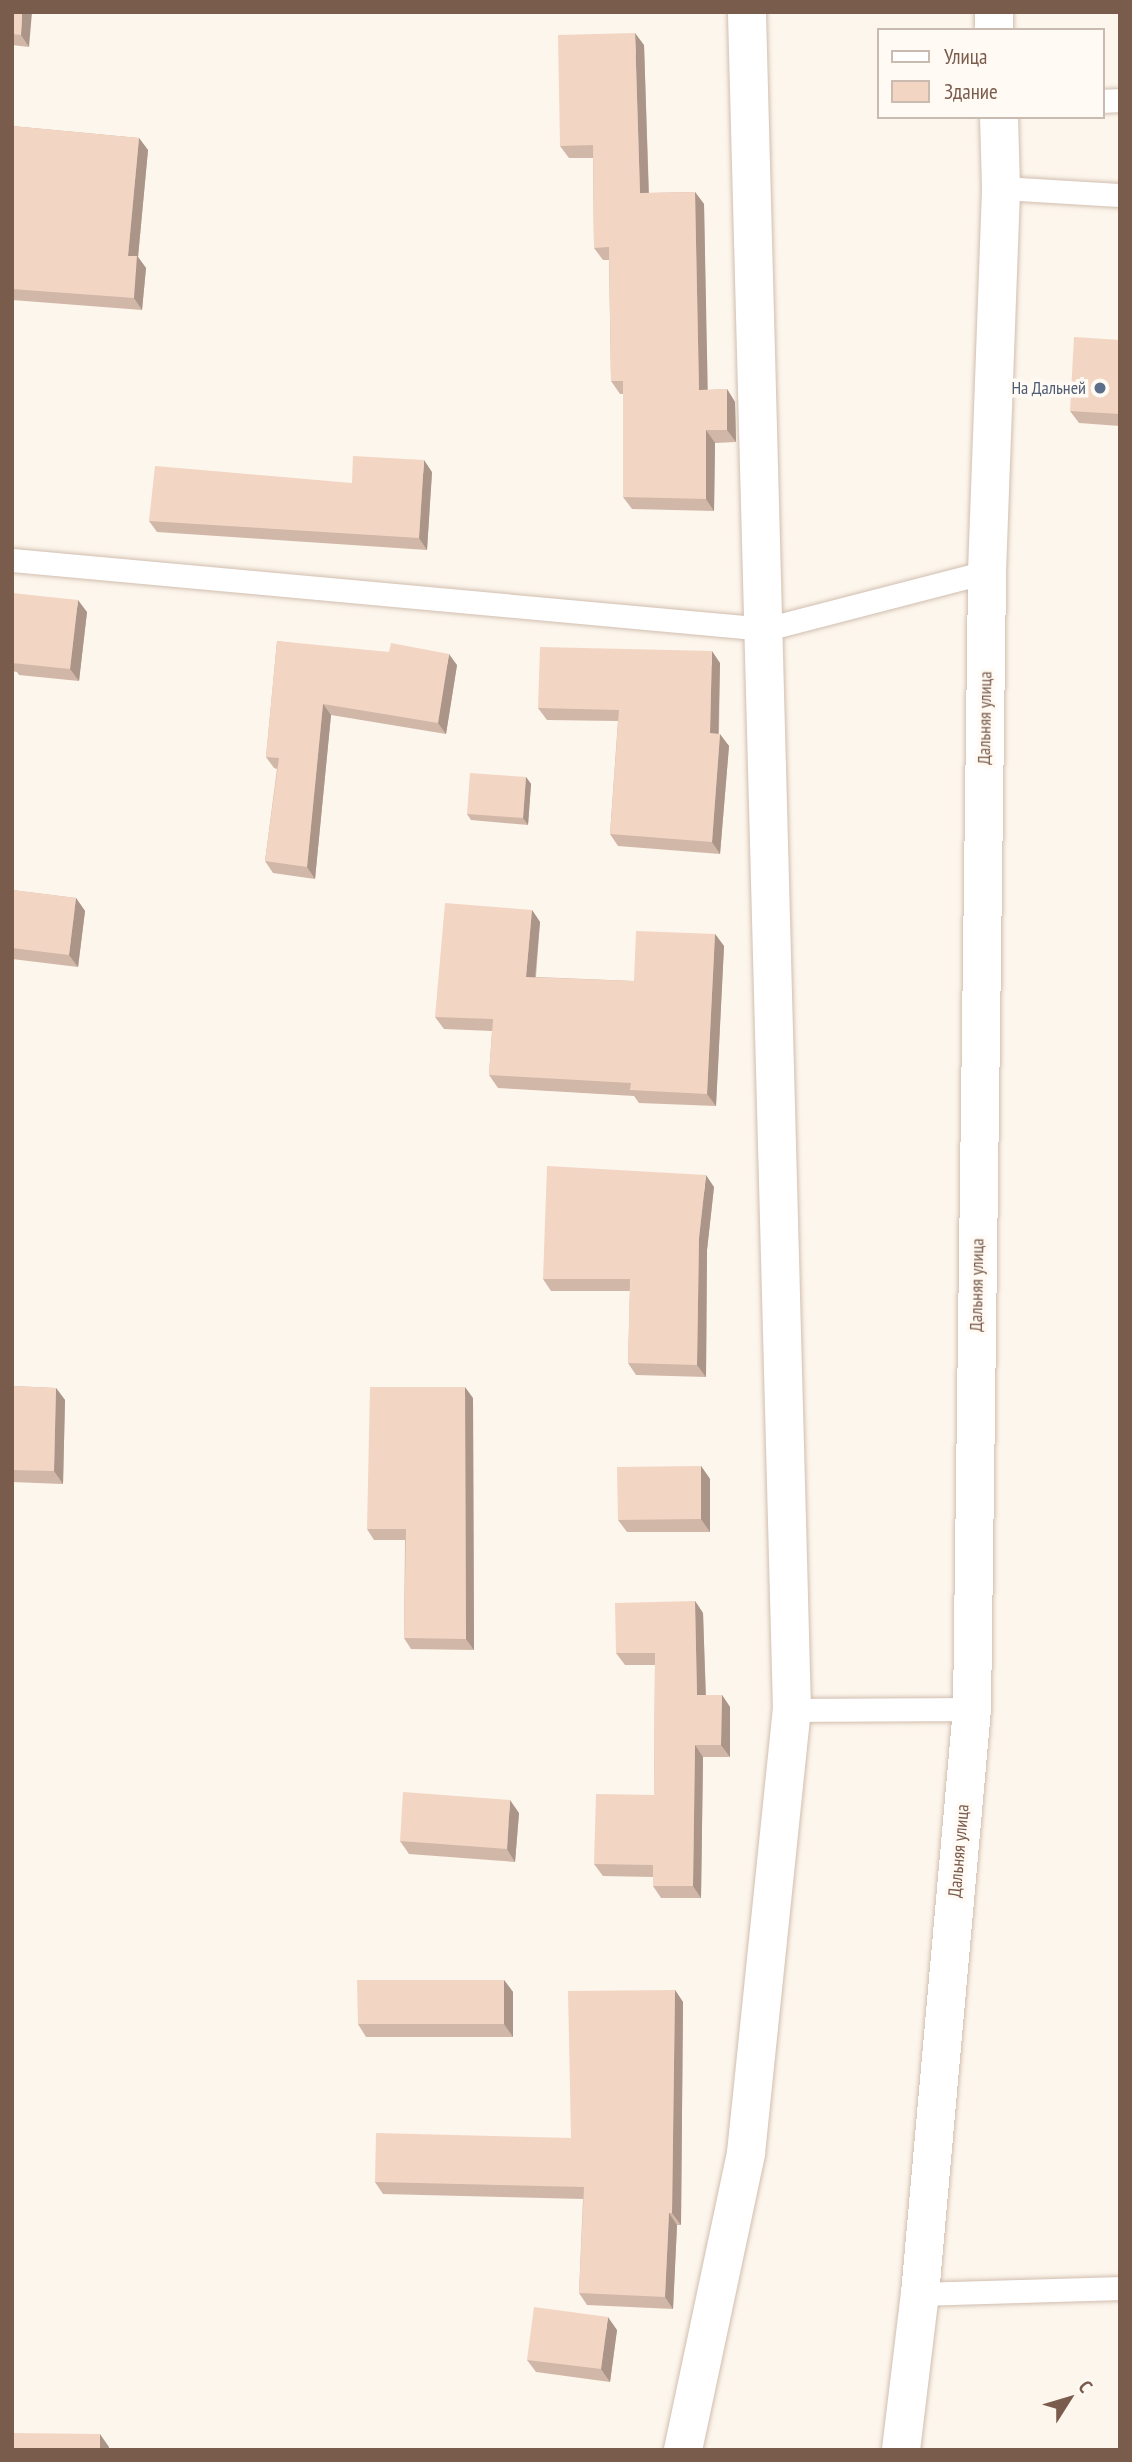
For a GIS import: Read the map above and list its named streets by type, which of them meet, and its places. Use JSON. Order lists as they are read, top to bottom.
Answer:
{
  "streets": {
    "street": ["Дальняя улица"]
  },
  "places": ["На Дальней"],
  "legend": ["Улица", "Здание"],
  "north": "top right"
}
